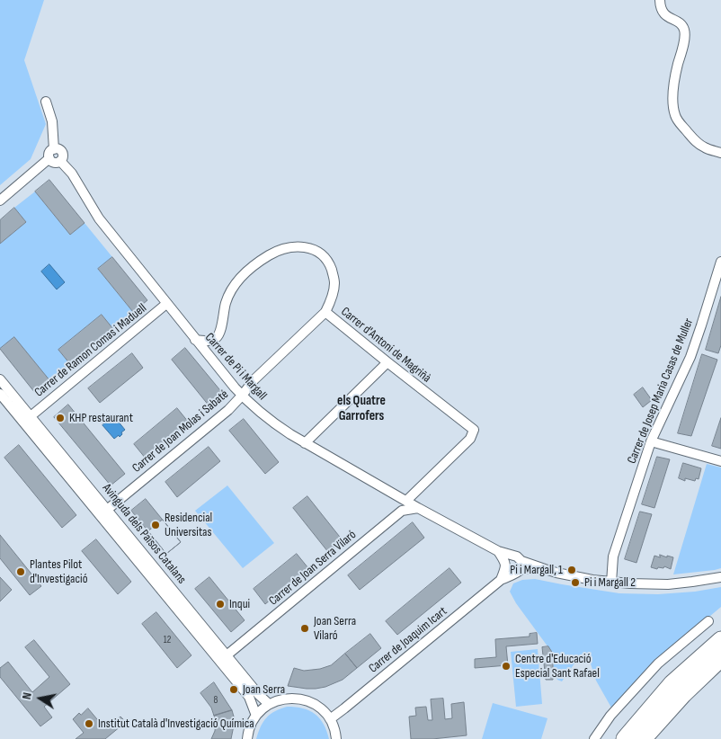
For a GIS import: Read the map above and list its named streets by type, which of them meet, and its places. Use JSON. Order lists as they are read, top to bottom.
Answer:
{
  "streets": {
    "street": [
      "Carrer d'Antoni de Magriñà",
      "Carrer de Ramon Comas i Maduell",
      "Carrer de Pi i Margall",
      "Carrer de Josep Maria Casas de Muller",
      "Carrer de Joan Molas i Sabaté",
      "Avinguda dels Països Catalans",
      "Carrer de Joan Serra Vilaró",
      "Carrer de Joaquim Icart"
    ]
  },
  "crossings": [
    ["Carrer d'Antoni de Magriñà", "Carrer de Pi i Margall"],
    ["Carrer d'Antoni de Magriñà", "Carrer de Joan Molas i Sabaté"],
    ["Carrer de Ramon Comas i Maduell", "Carrer de Pi i Margall"],
    ["Carrer de Ramon Comas i Maduell", "Avinguda dels Països Catalans"],
    ["Carrer de Pi i Margall", "Carrer de Josep Maria Casas de Muller"],
    ["Carrer de Pi i Margall", "Carrer de Joan Molas i Sabaté"],
    ["Carrer de Pi i Margall", "Carrer de Joan Serra Vilaró"],
    ["Carrer de Pi i Margall", "Carrer de Joaquim Icart"],
    ["Carrer de Joan Molas i Sabaté", "Avinguda dels Països Catalans"],
    ["Avinguda dels Països Catalans", "Carrer de Joan Serra Vilaró"]
  ],
  "districts": ["els Quatre Garrofers"],
  "places": [
    "KHP restaurant",
    "Residencial Universitas",
    "Pi i Margall, 1",
    "Plantes Pilot d'Investigació",
    "Pi i Margall 2",
    "Inqui",
    "Joan Serra Vilaró",
    "Centre d'Educació Especial Sant Rafael",
    "Joan Serra",
    "Institut Català d'Investigació Química"
  ],
  "house_numbers": ["12", "8"],
  "north": "left"
}
